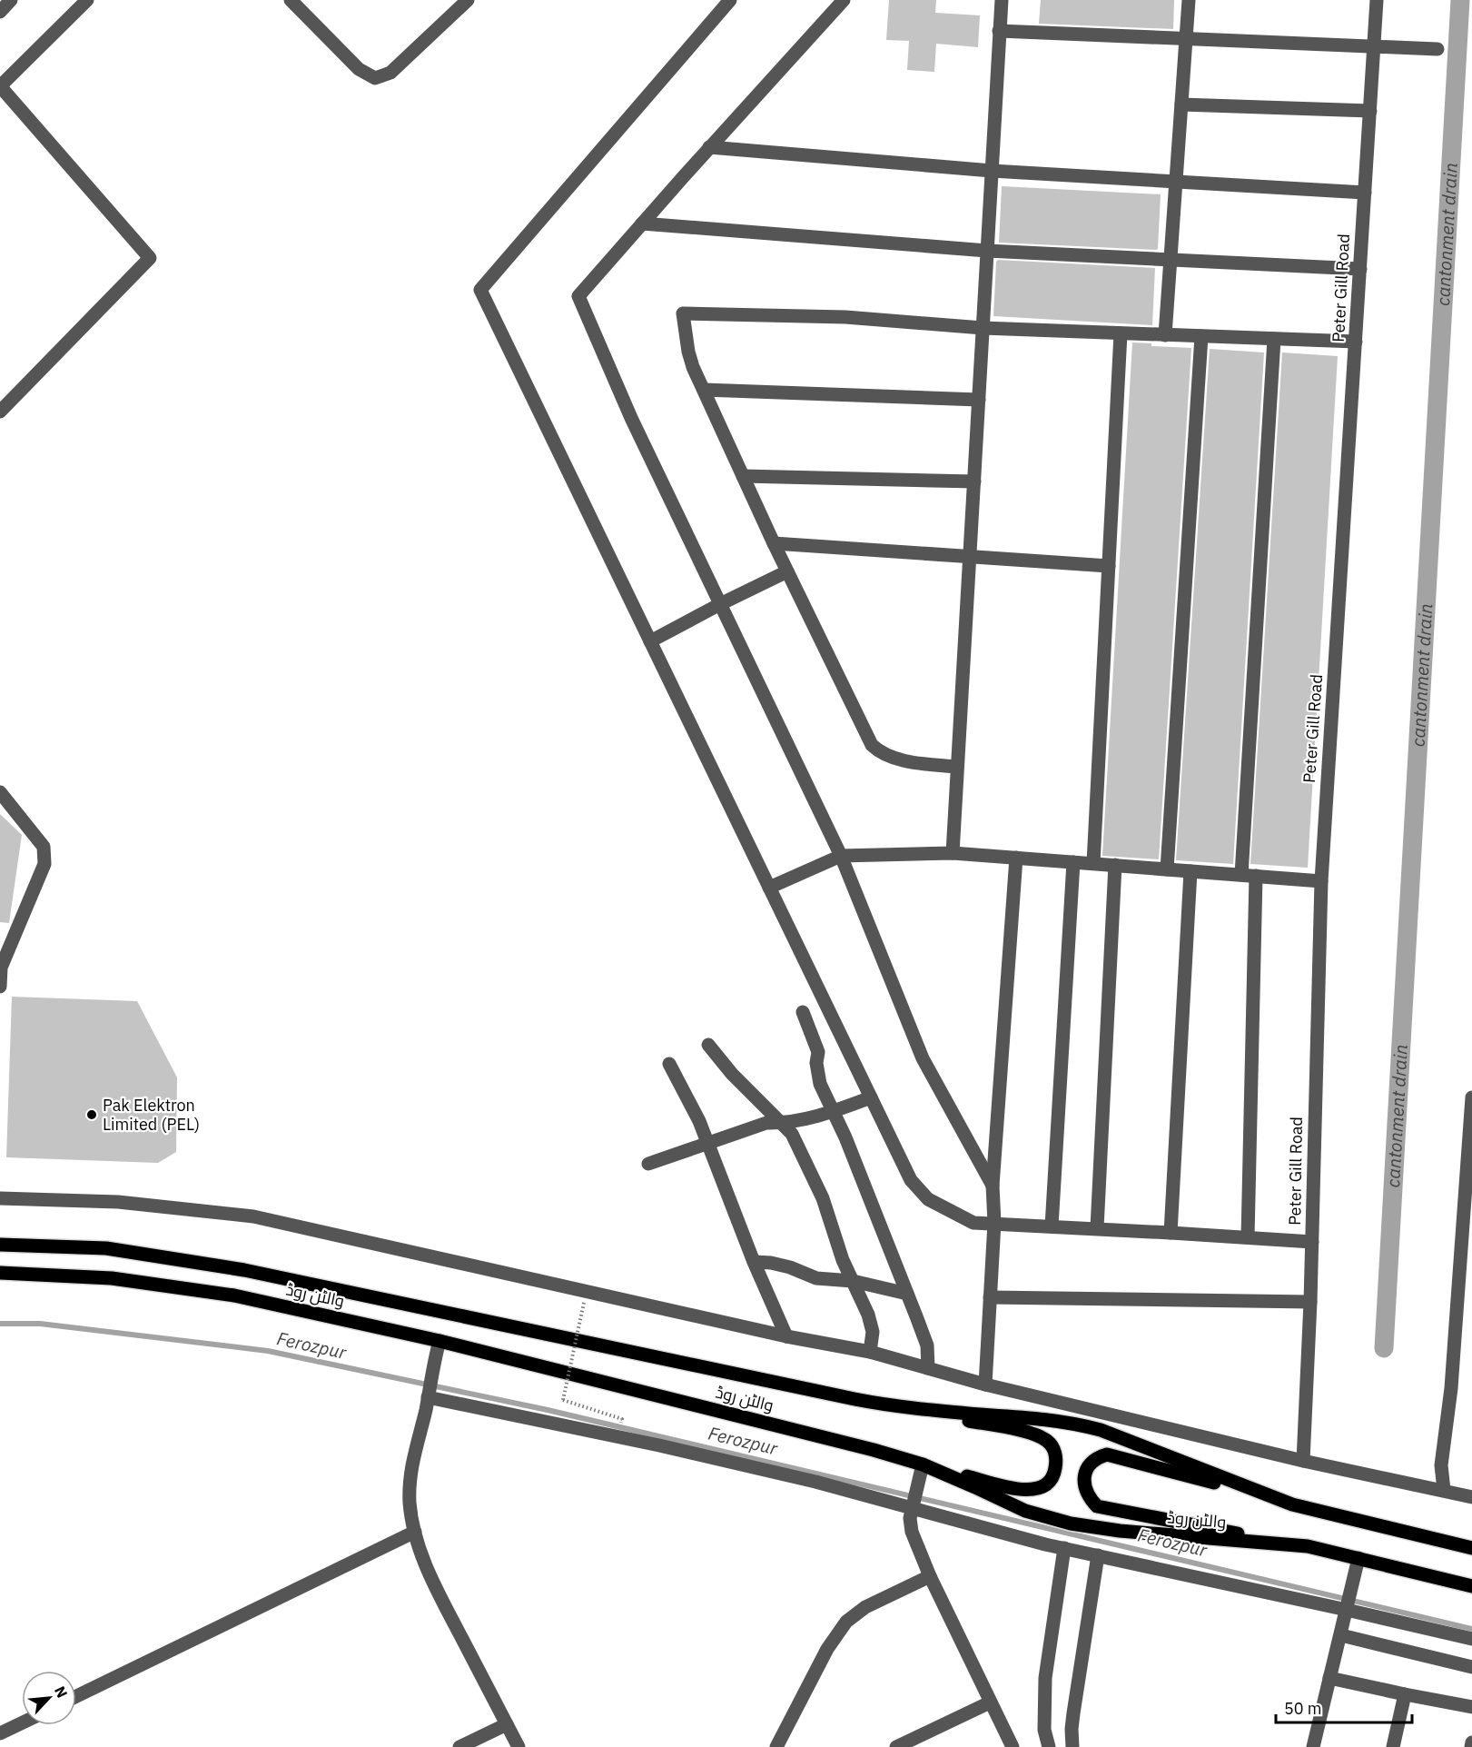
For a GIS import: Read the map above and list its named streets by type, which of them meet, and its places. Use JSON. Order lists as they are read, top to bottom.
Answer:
{
  "streets": {
    "main road": ["والٹن روڈ"],
    "street": ["Peter Gill Road"]
  },
  "water": ["cantonment drain", "Ferozpur"],
  "places": ["Pak Elektron Limited (PEL)"],
  "scale_bar": "50 m",
  "north": "top right"
}
